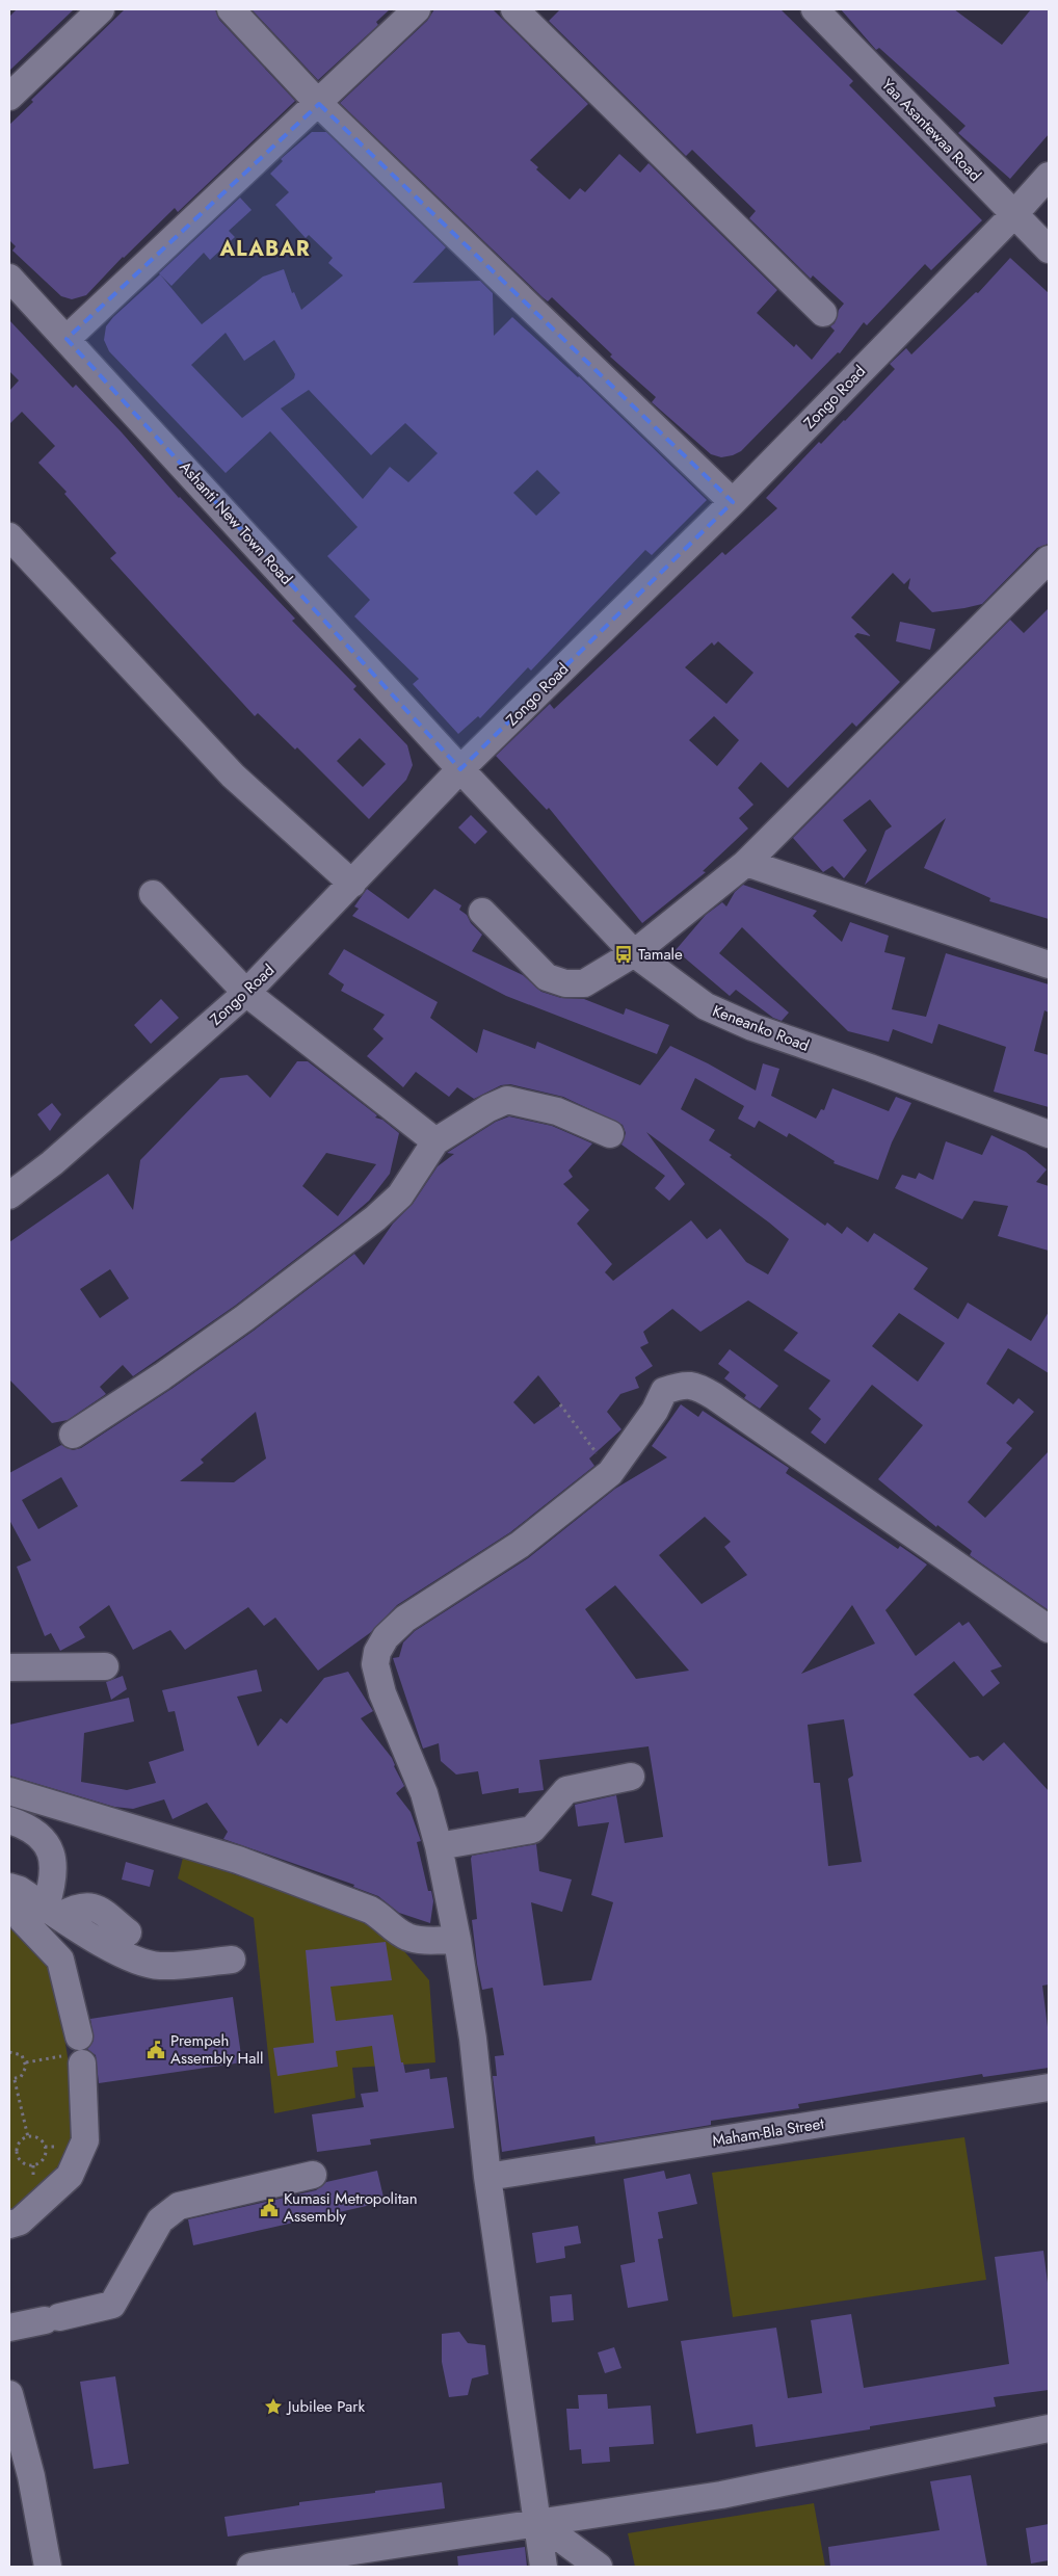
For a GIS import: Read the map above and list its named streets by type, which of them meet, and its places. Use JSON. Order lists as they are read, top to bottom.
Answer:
{
  "streets": {
    "street": [
      "Yaa Asantewaa Road",
      "Zongo Road",
      "Ashanti New Town Road",
      "Keneanko Road",
      "Maham-Bla Street"
    ]
  },
  "crossings": [
    ["Yaa Asantewaa Road", "Zongo Road"],
    ["Zongo Road", "Ashanti New Town Road"],
    ["Zongo Road", "Keneanko Road"],
    ["Ashanti New Town Road", "Keneanko Road"]
  ],
  "districts": ["ALABAR"],
  "places": {
    "bus stop": ["Tamale"],
    "public building": ["Prempeh Assembly Hall", "Kumasi Metropolitan Assembly"],
    "place": ["Jubilee Park"]
  }
}
